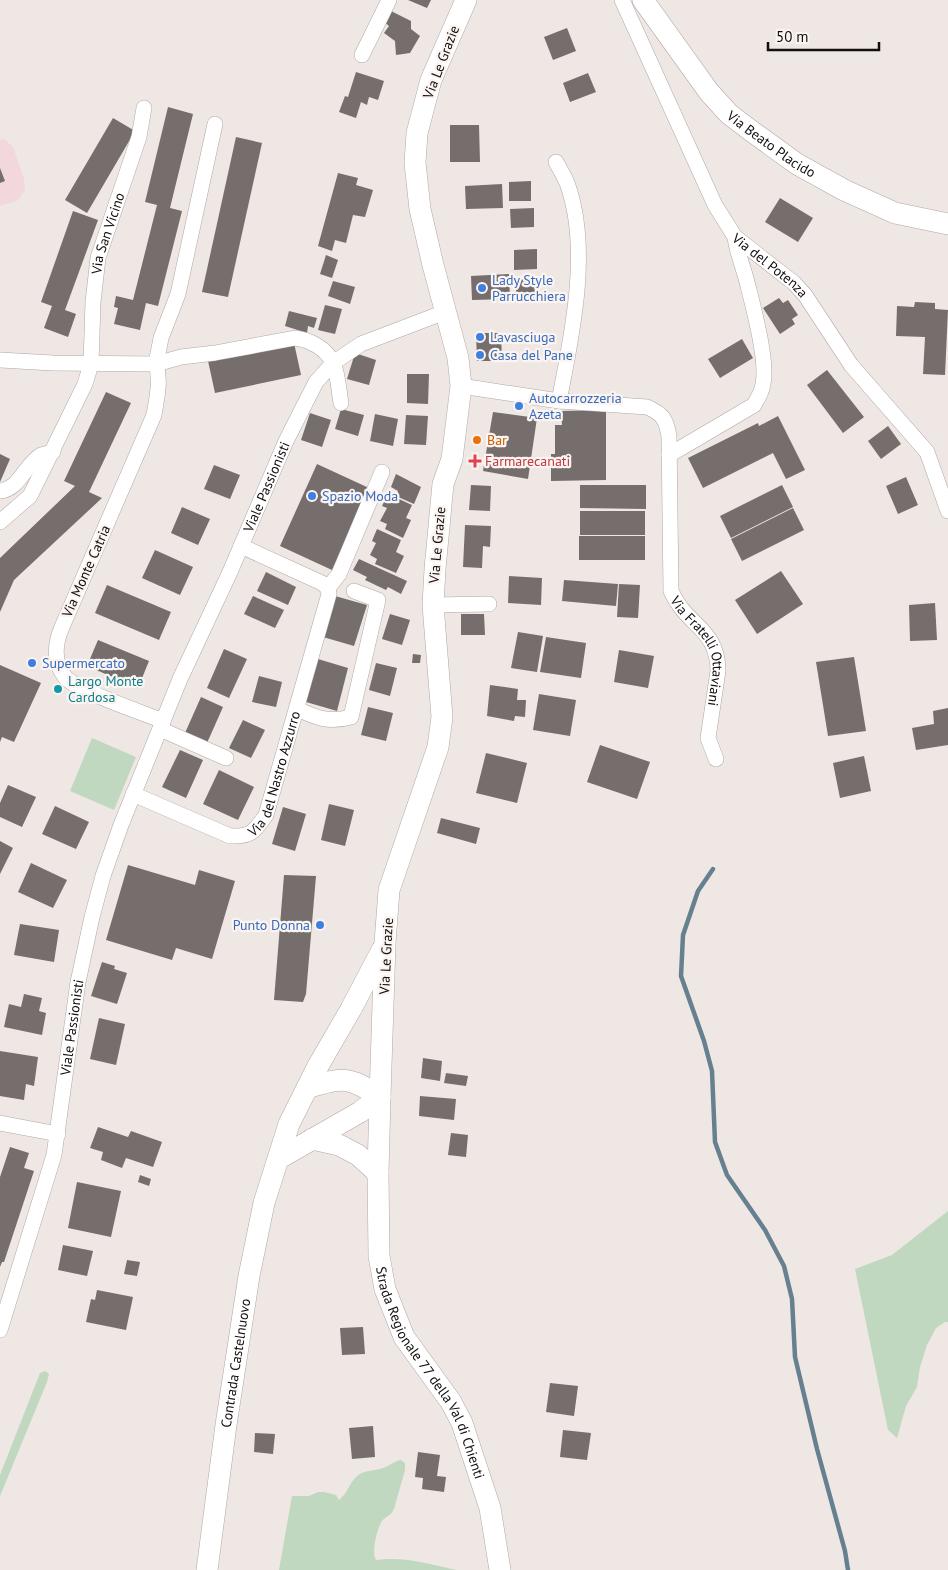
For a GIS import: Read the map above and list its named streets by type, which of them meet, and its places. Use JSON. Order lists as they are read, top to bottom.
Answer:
{
  "streets": {
    "main road": [
      "Via Le Grazie",
      "Via Beato Placido",
      "Contrada Castelnuovo",
      "Strada Regionale 77 della Val di Chienti"
    ],
    "street": [
      "Via San Vicino",
      "Via del Potenza",
      "Viale Passionisti",
      "Via Monte Catria",
      "Via Fratelli Ottaviani",
      "Via del Nastro Azzurro"
    ]
  },
  "crossings": [
    ["Via Le Grazie", "Viale Passionisti"],
    ["Via Le Grazie", "Via Fratelli Ottaviani"],
    ["Via Le Grazie", "Contrada Castelnuovo"],
    ["Via Le Grazie", "Strada Regionale 77 della Val di Chienti"],
    ["Viale Passionisti", "Via Monte Catria"],
    ["Viale Passionisti", "Via del Nastro Azzurro"]
  ],
  "places": {
    "other": [
      "Lady Style Parrucchiera",
      "Lavasciuga",
      "Casa del Pane",
      "Autocarrozzeria Azeta",
      "Bar",
      "Spazio Moda",
      "Supermercato",
      "Largo Monte Cardosa",
      "Punto Donna"
    ],
    "health": ["Farmarecanati"]
  },
  "scale_bar": "50 m"
}
